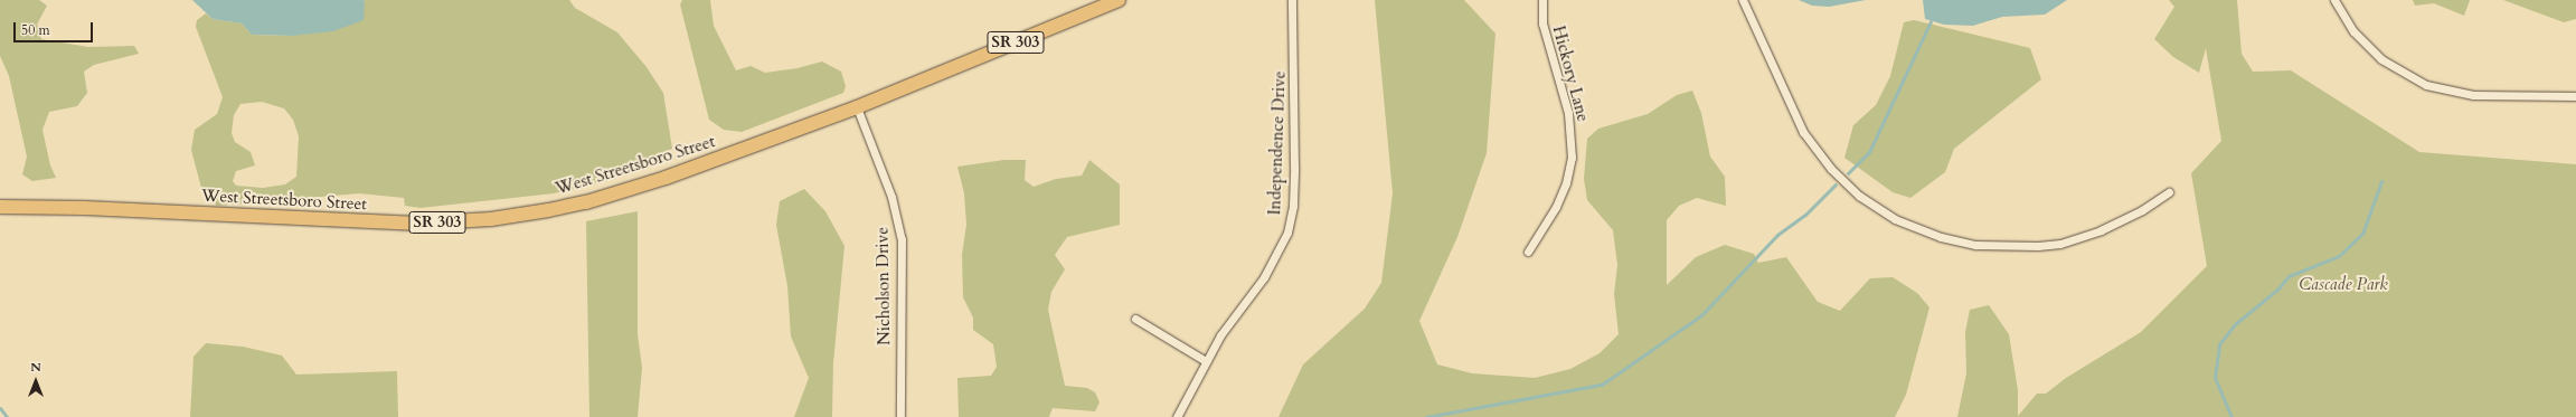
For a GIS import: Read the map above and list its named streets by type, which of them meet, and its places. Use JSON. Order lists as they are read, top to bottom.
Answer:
{
  "streets": {
    "main road": ["SR 303", "West Streetsboro Street"],
    "street": ["Hickory Lane", "Independence Drive", "Nicholson Drive"]
  },
  "crossings": [
    ["West Streetsboro Street", "Nicholson Drive"]
  ],
  "parks": ["Cascade Park"],
  "scale_bar": "50 m",
  "north": "top"
}
